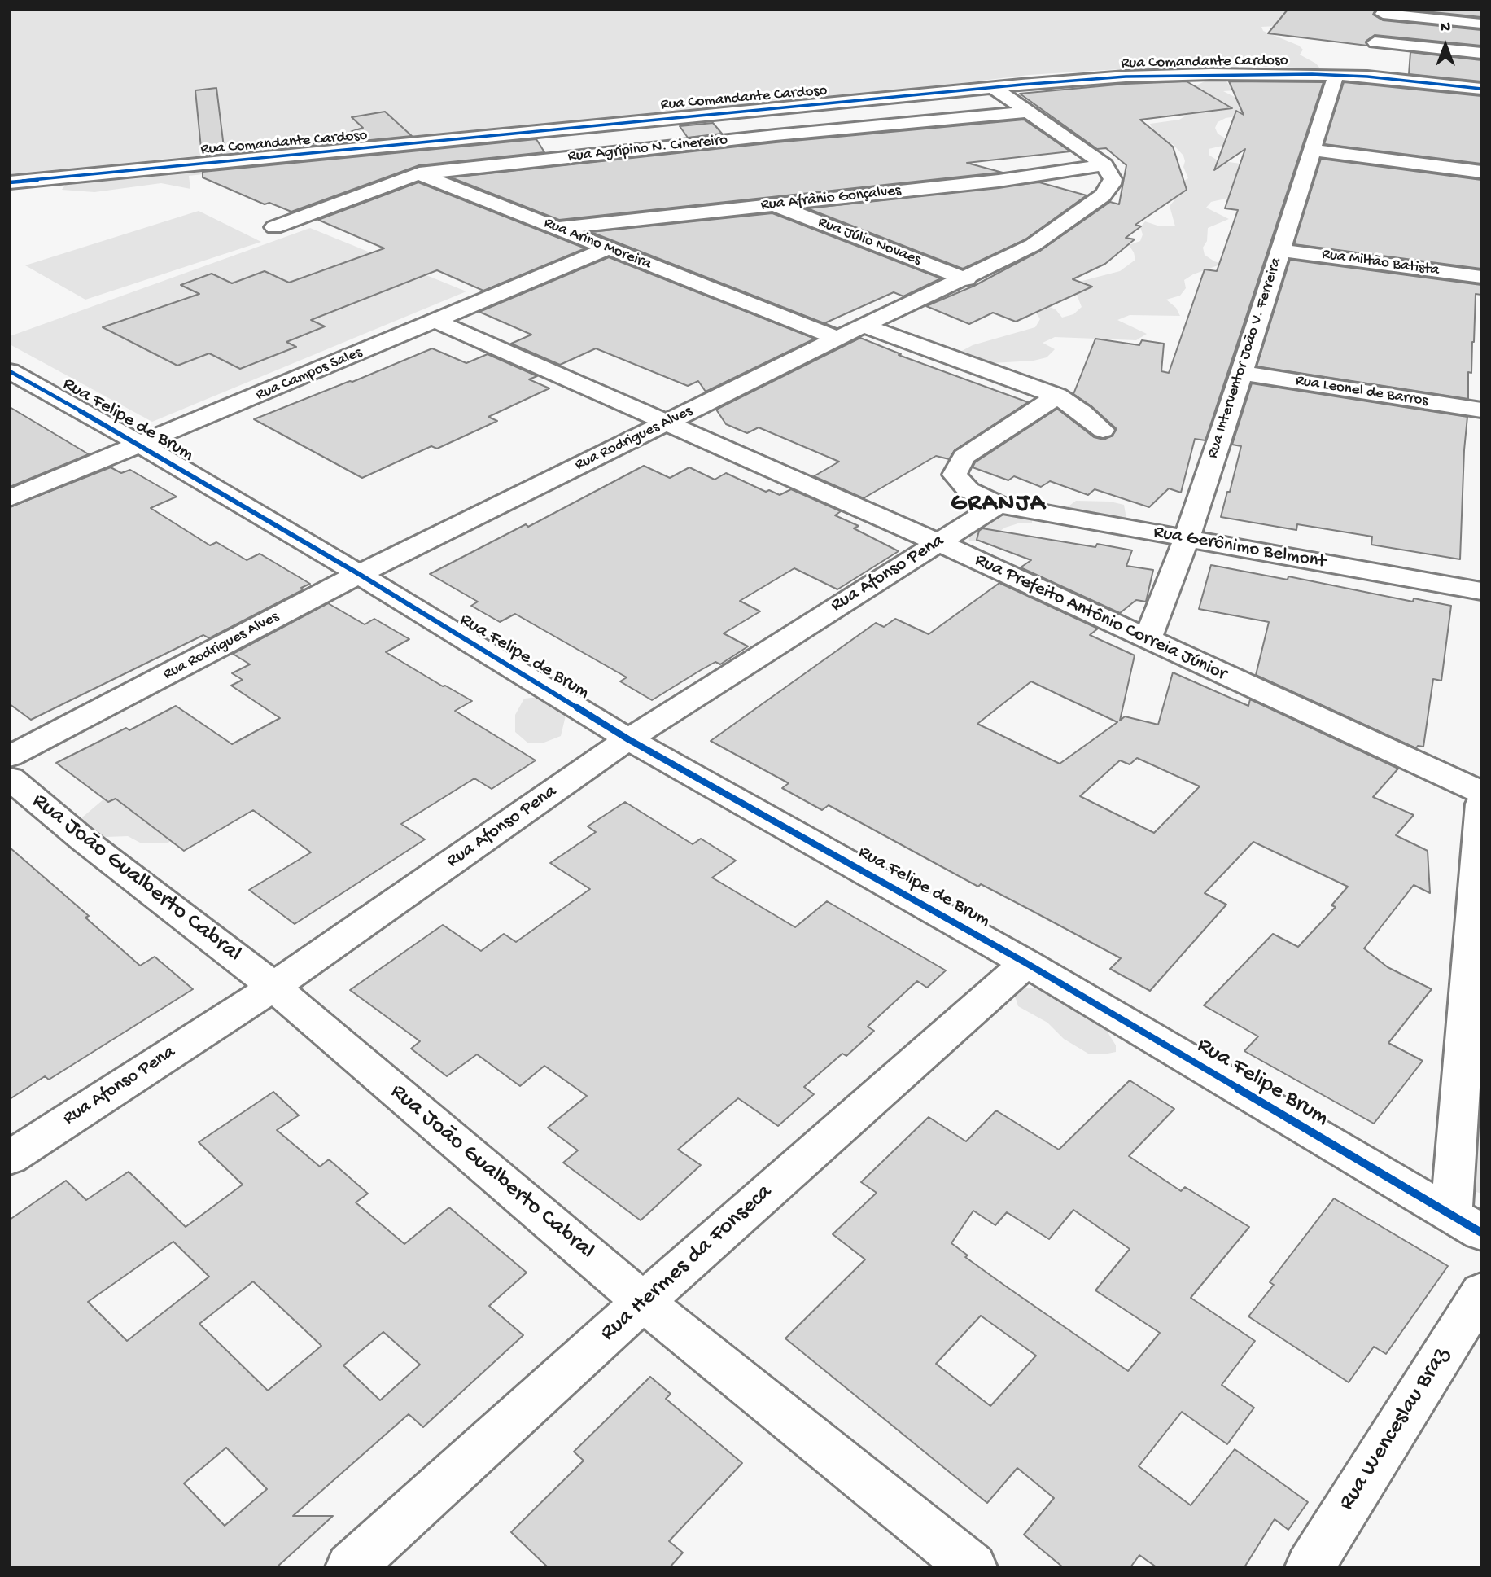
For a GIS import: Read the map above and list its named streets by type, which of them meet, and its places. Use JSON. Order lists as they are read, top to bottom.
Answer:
{
  "streets": {
    "street": [
      "Rua Comandante Cardoso",
      "Rua Agripino N. Cinereiro",
      "Rua Afrânio Gonçalves",
      "Rua Júlio Novaes",
      "Rua Arino Moreira",
      "Rua Miltão Batista",
      "Rua Interventor João V. Ferreira",
      "Rua Campos Sales",
      "Rua Leonel de Barros",
      "Rua Felipe de Brum",
      "Rua Rodrigues Alves",
      "Rua Gerônimo Belmont",
      "Rua Afonso Pena",
      "Rua Prefeito Antônio Correia Júnior",
      "Rua João Gualberto Cabral",
      "Rua Felipe Brum",
      "Rua Hermes da Fonseca",
      "Rua Wenceslau Braz"
    ]
  },
  "crossings": [
    ["Rua Comandante Cardoso", "Rua Arino Moreira"],
    ["Rua Comandante Cardoso", "Rua Interventor João V. Ferreira"],
    ["Rua Agripino N. Cinereiro", "Rua Arino Moreira"],
    ["Rua Afrânio Gonçalves", "Rua Júlio Novaes"],
    ["Rua Afrânio Gonçalves", "Rua Arino Moreira"],
    ["Rua Afrânio Gonçalves", "Rua Rodrigues Alves"],
    ["Rua Júlio Novaes", "Rua Rodrigues Alves"],
    ["Rua Arino Moreira", "Rua Campos Sales"],
    ["Rua Arino Moreira", "Rua Rodrigues Alves"],
    ["Rua Miltão Batista", "Rua Interventor João V. Ferreira"],
    ["Rua Interventor João V. Ferreira", "Rua Leonel de Barros"],
    ["Rua Interventor João V. Ferreira", "Rua Gerônimo Belmont"],
    ["Rua Interventor João V. Ferreira", "Rua Prefeito Antônio Correia Júnior"],
    ["Rua Campos Sales", "Rua Felipe de Brum"],
    ["Rua Campos Sales", "Rua Prefeito Antônio Correia Júnior"],
    ["Rua Felipe de Brum", "Rua Rodrigues Alves"],
    ["Rua Felipe de Brum", "Rua Afonso Pena"],
    ["Rua Felipe de Brum", "Rua Felipe Brum"],
    ["Rua Felipe de Brum", "Rua Hermes da Fonseca"],
    ["Rua Rodrigues Alves", "Rua Prefeito Antônio Correia Júnior"],
    ["Rua Gerônimo Belmont", "Rua Afonso Pena"],
    ["Rua Afonso Pena", "Rua Prefeito Antônio Correia Júnior"],
    ["Rua Afonso Pena", "Rua João Gualberto Cabral"],
    ["Rua João Gualberto Cabral", "Rua Hermes da Fonseca"],
    ["Rua Felipe Brum", "Rua Hermes da Fonseca"]
  ],
  "districts": ["GRANJA"],
  "north": "top"
}
